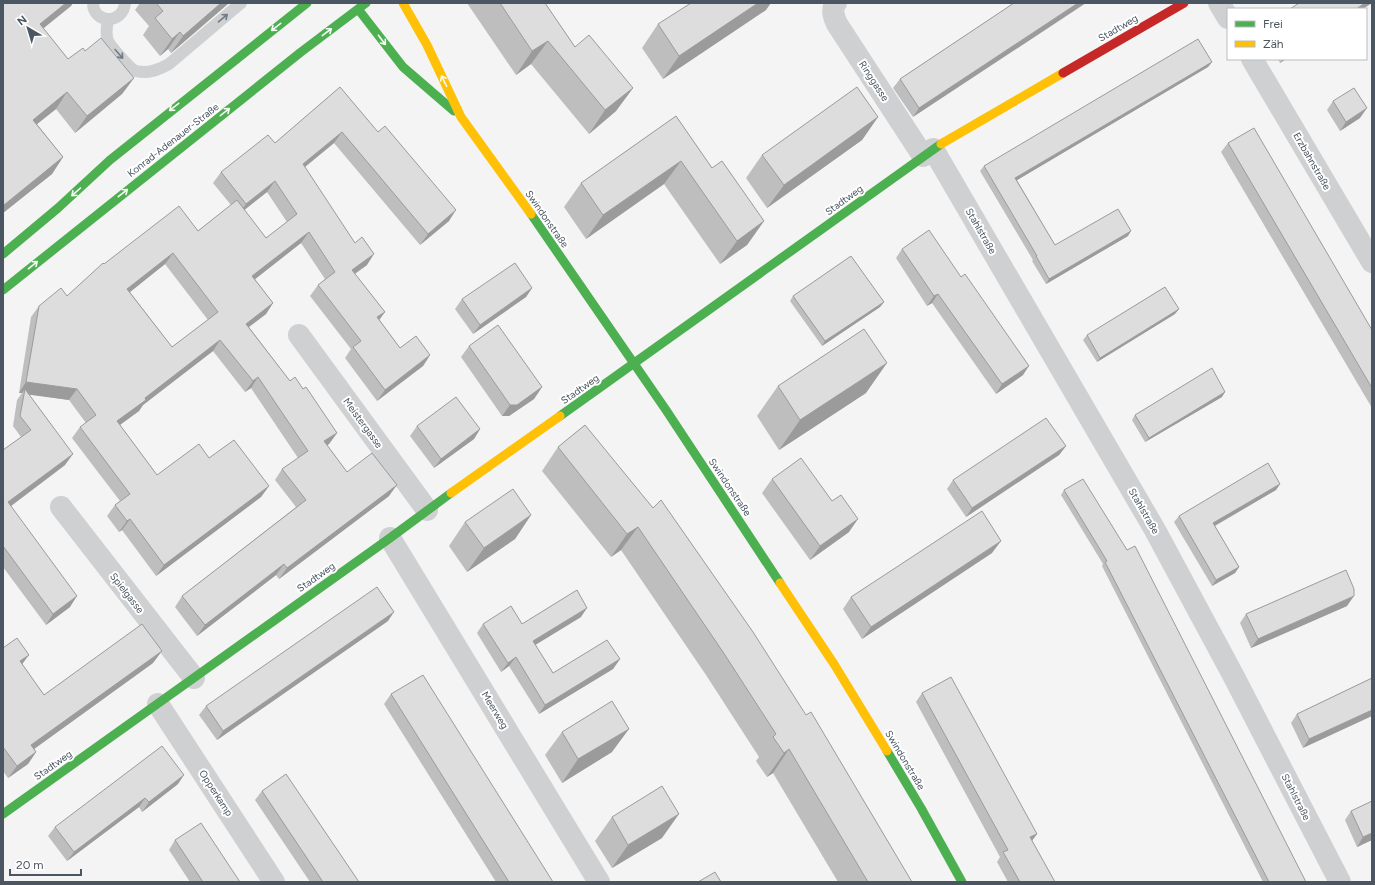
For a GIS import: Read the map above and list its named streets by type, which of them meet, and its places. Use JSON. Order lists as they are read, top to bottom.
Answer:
{
  "streets": {
    "street": [
      "Stadtweg",
      "Ringgasse",
      "Konrad-Adenauer-Straße",
      "Erzbahnstraße",
      "Swindonstraße",
      "Stahlstraße",
      "Meistergasse",
      "Spielgasse",
      "Meerweg",
      "Opperkamp"
    ]
  },
  "crossings": [
    ["Stadtweg", "Ringgasse"],
    ["Stadtweg", "Swindonstraße"],
    ["Stadtweg", "Stahlstraße"],
    ["Stadtweg", "Meistergasse"],
    ["Stadtweg", "Spielgasse"],
    ["Stadtweg", "Meerweg"],
    ["Stadtweg", "Opperkamp"],
    ["Ringgasse", "Stahlstraße"],
    ["Konrad-Adenauer-Straße", "Swindonstraße"]
  ],
  "legend": ["Frei", "Zäh"],
  "scale_bar": "20 m",
  "north": "top left"
}
